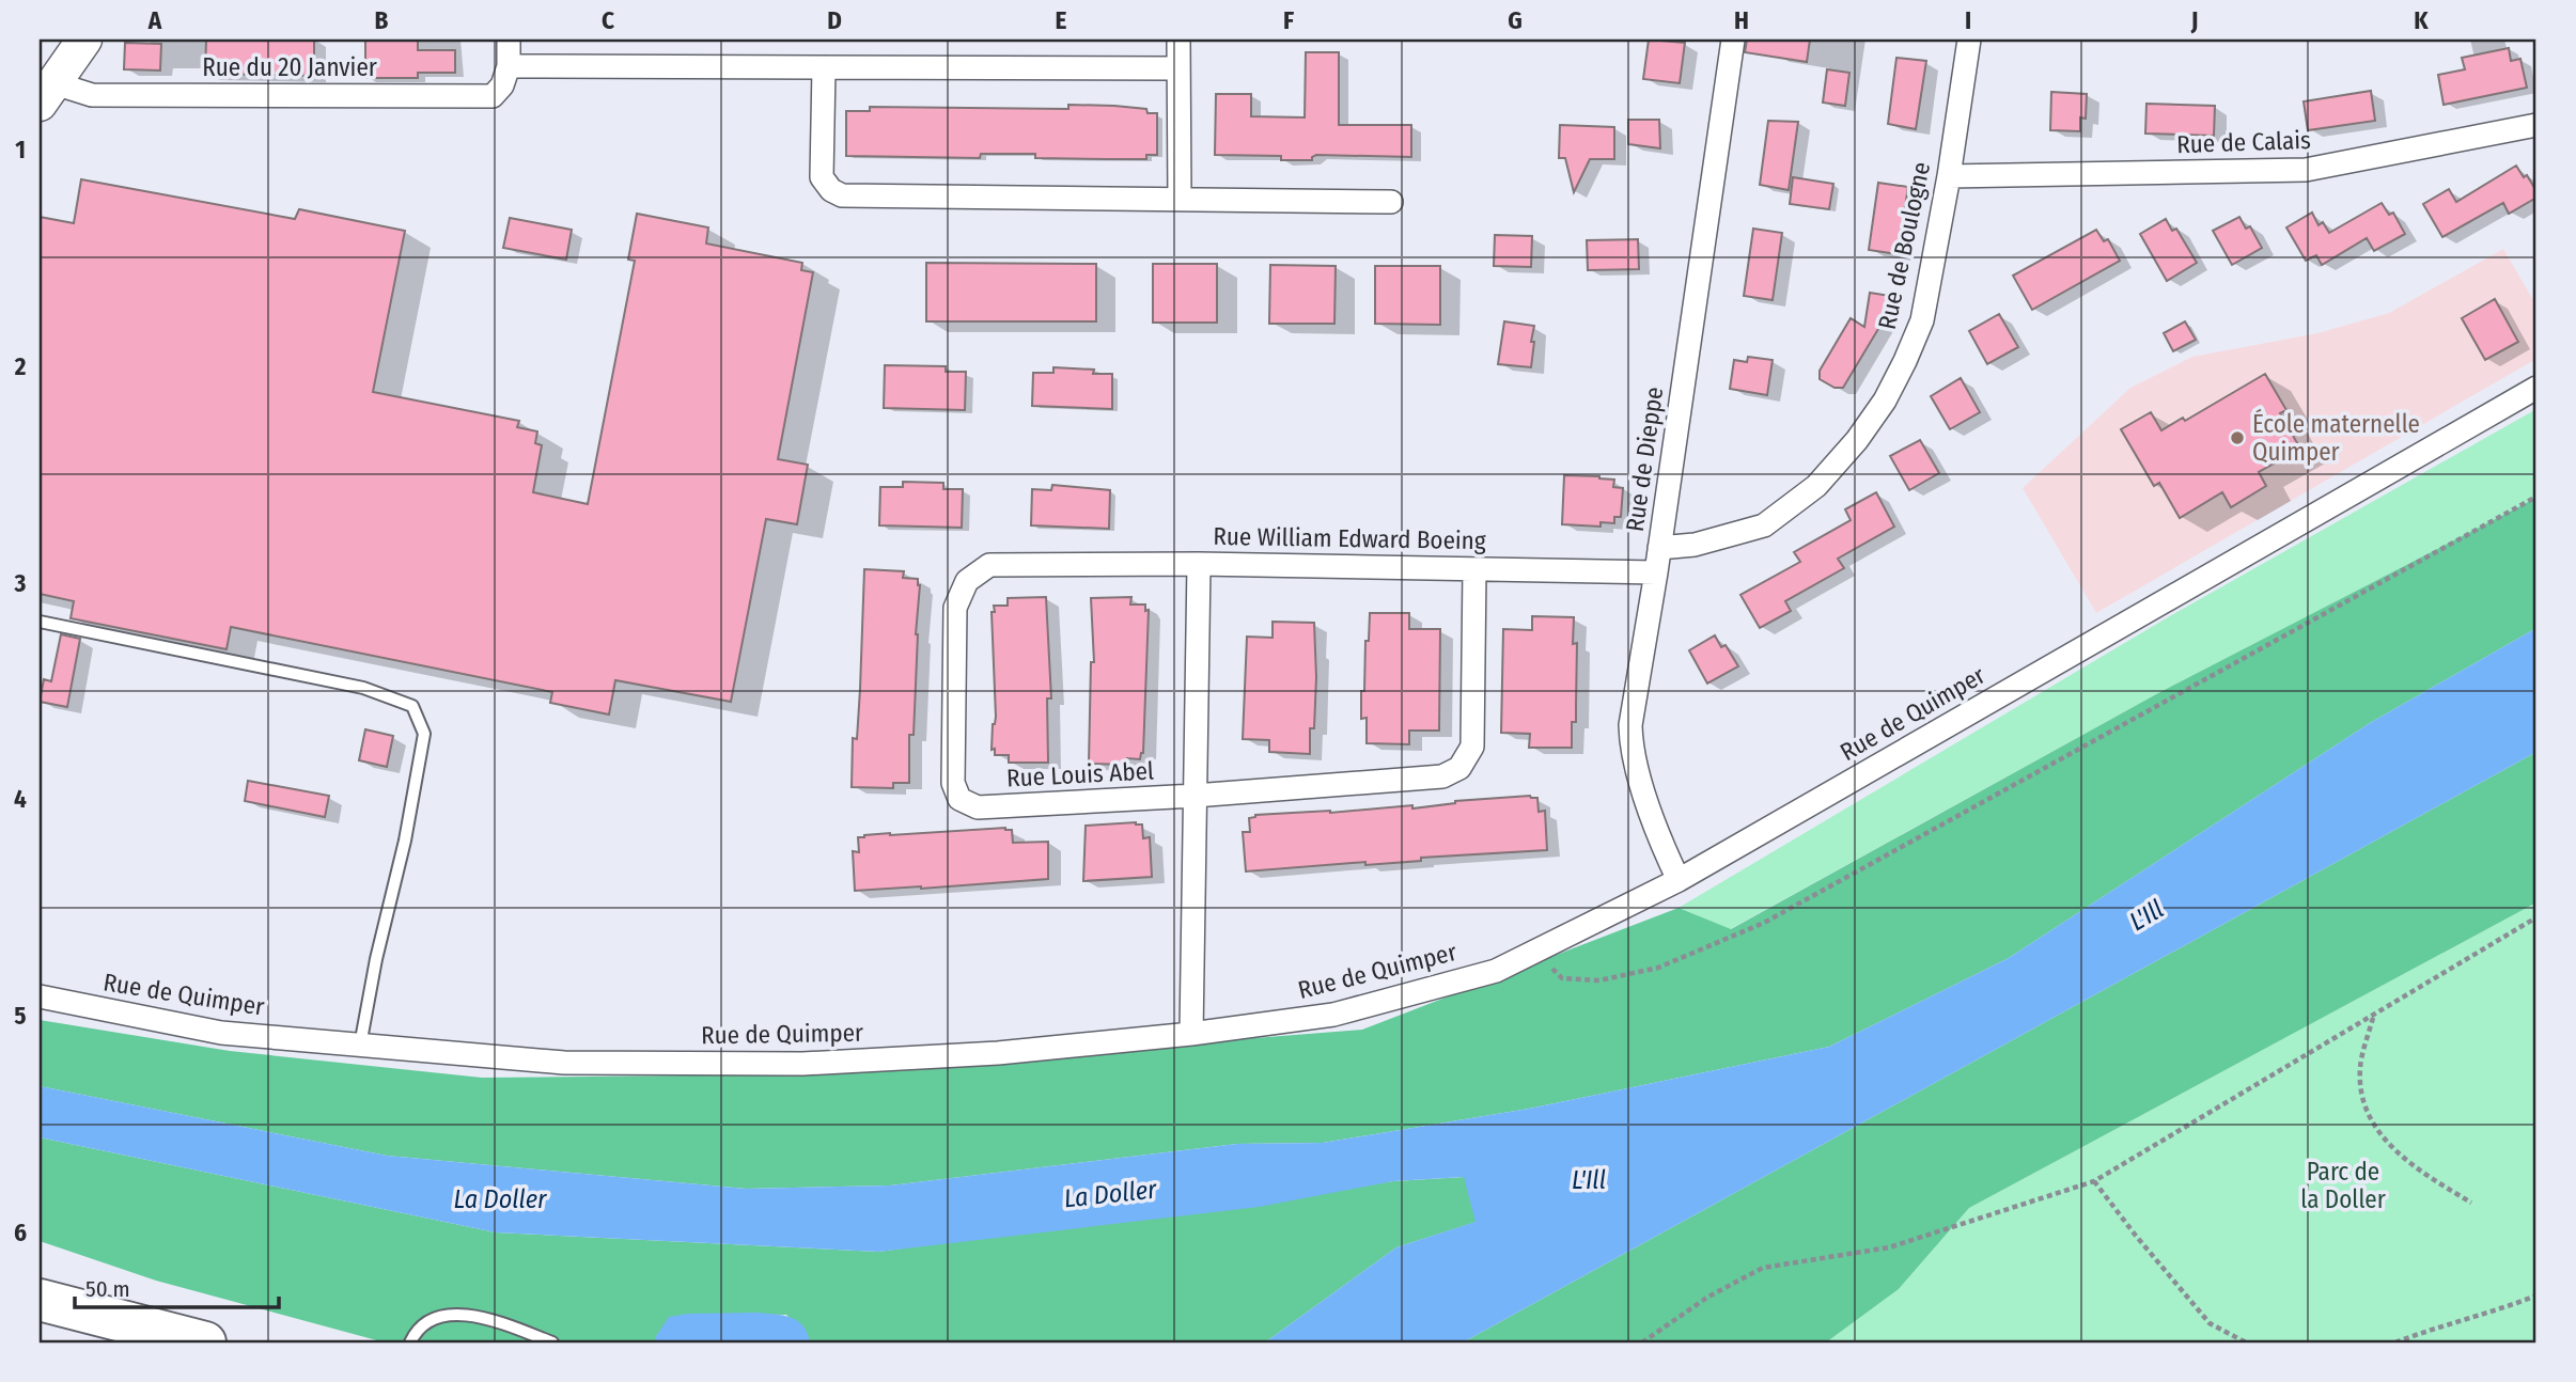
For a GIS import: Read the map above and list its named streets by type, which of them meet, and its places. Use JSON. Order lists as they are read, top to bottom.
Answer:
{
  "streets": {
    "street": [
      "Rue du 20 Janvier",
      "Rue de Calais",
      "Rue de Boulogne",
      "Rue de Dieppe",
      "Rue William Edward Boeing",
      "Rue de Quimper",
      "Rue Louis Abel"
    ]
  },
  "crossings": [
    ["Rue de Calais", "Rue de Boulogne"],
    ["Rue de Boulogne", "Rue de Dieppe"],
    ["Rue de Dieppe", "Rue William Edward Boeing"],
    ["Rue de Dieppe", "Rue de Quimper"],
    ["Rue William Edward Boeing", "Rue de Quimper"],
    ["Rue William Edward Boeing", "Rue Louis Abel"]
  ],
  "water": ["L'Ill", "La Doller"],
  "parks": ["Parc de la Doller"],
  "places": ["École maternelle Quimper"],
  "scale_bar": "50 m",
  "grid": {
    "columns": [
      "A",
      "B",
      "C",
      "D",
      "E",
      "F",
      "G",
      "H",
      "I",
      "J",
      "K"
    ],
    "rows": [
      "1",
      "2",
      "3",
      "4",
      "5",
      "6"
    ]
  }
}
